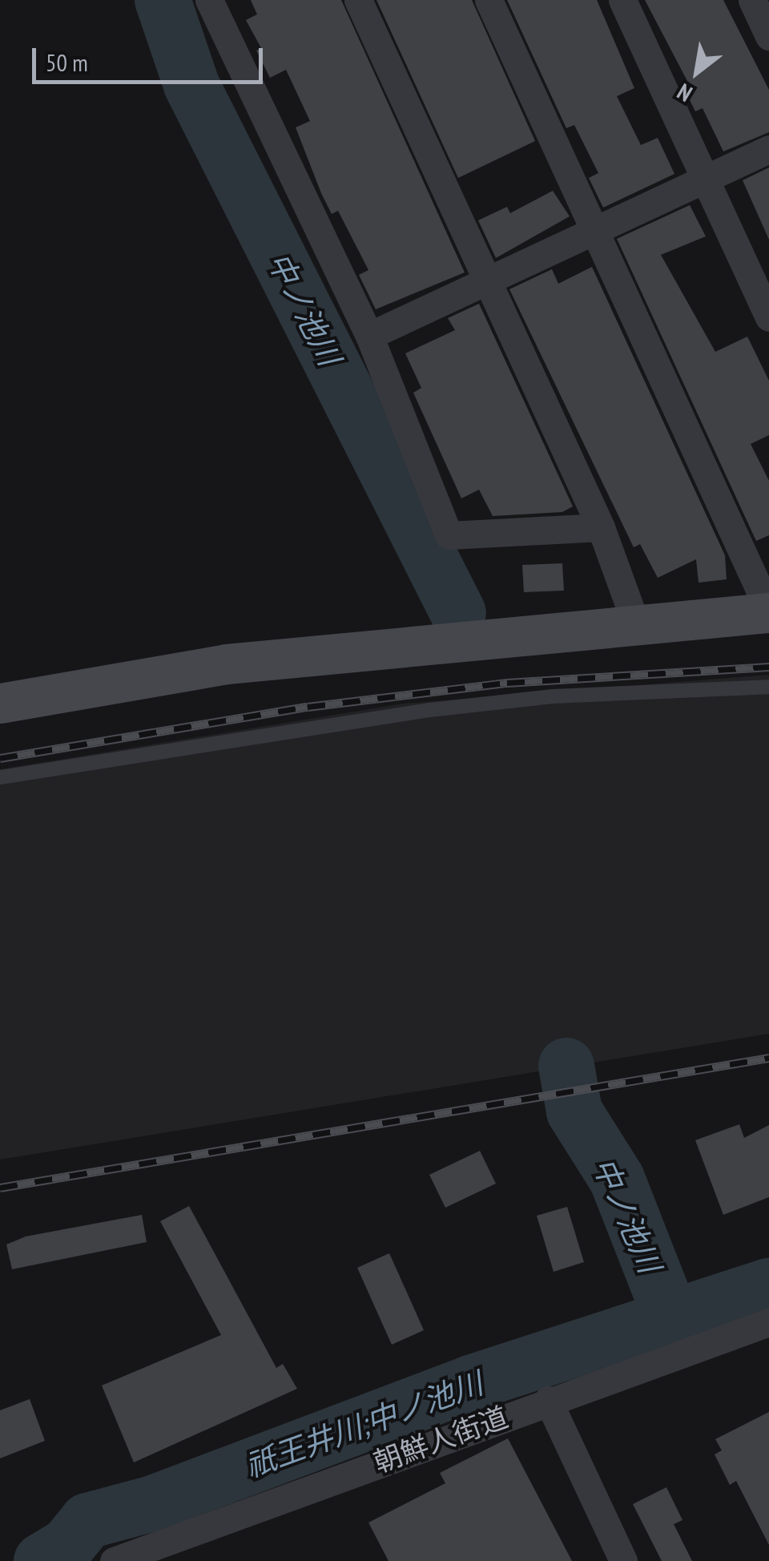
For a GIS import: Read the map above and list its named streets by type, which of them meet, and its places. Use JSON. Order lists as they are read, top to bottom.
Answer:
{
  "streets": {
    "street": ["朝鮮人街道"]
  },
  "water": ["中ノ池川", "祇王井川;中ノ池川"],
  "scale_bar": "50 m",
  "north": "bottom left"
}
